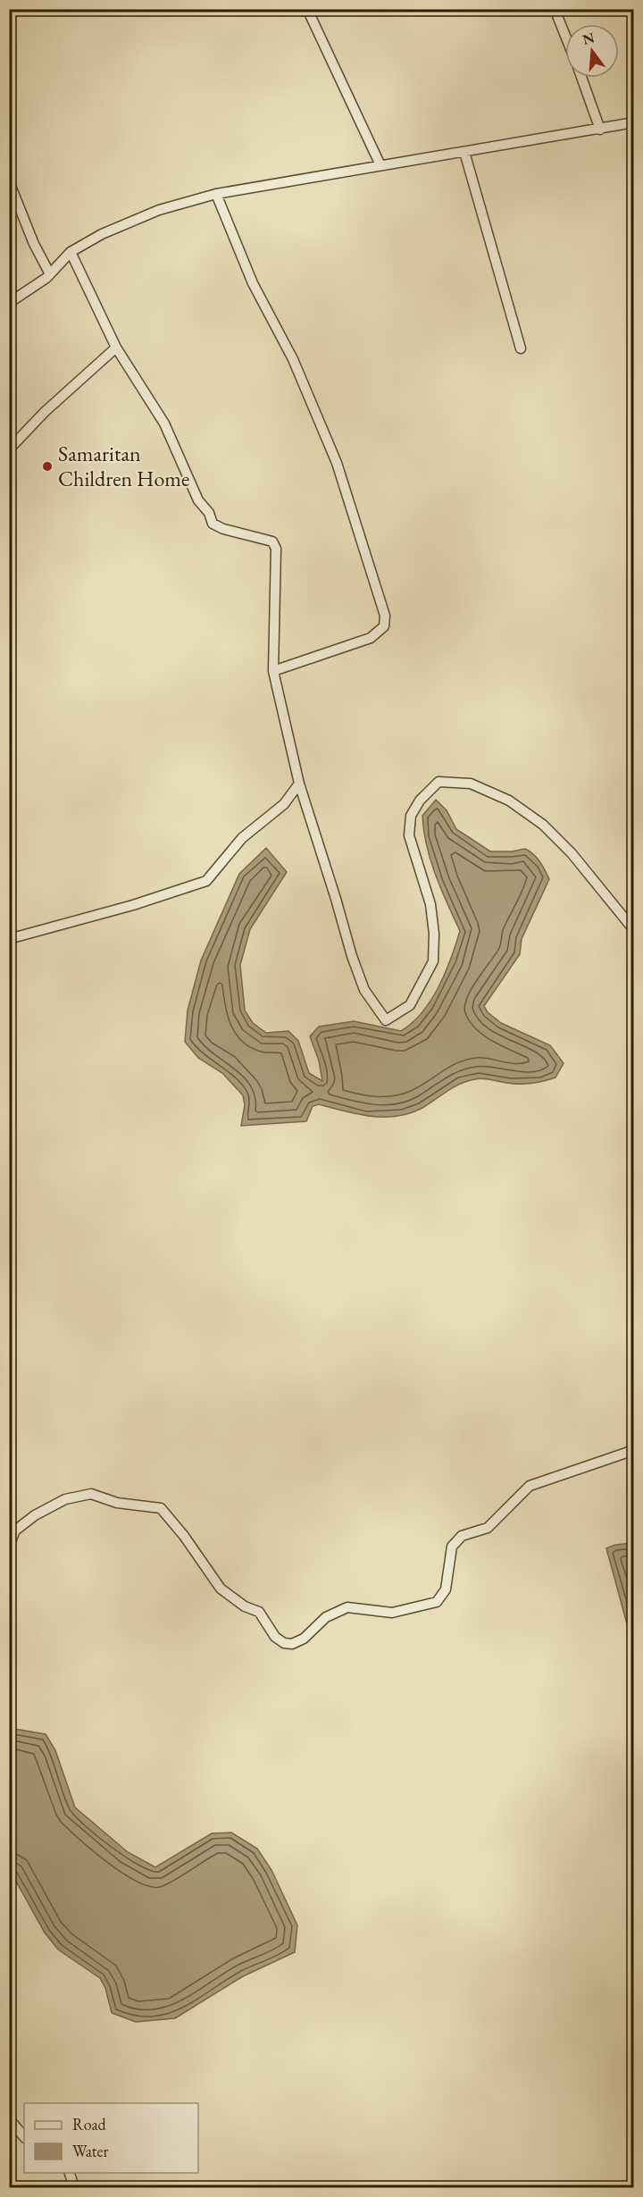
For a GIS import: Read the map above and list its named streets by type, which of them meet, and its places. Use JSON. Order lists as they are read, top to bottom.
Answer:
{
  "places": ["Samaritan Children Home"],
  "legend": ["Road", "Water"],
  "north": "top"
}
